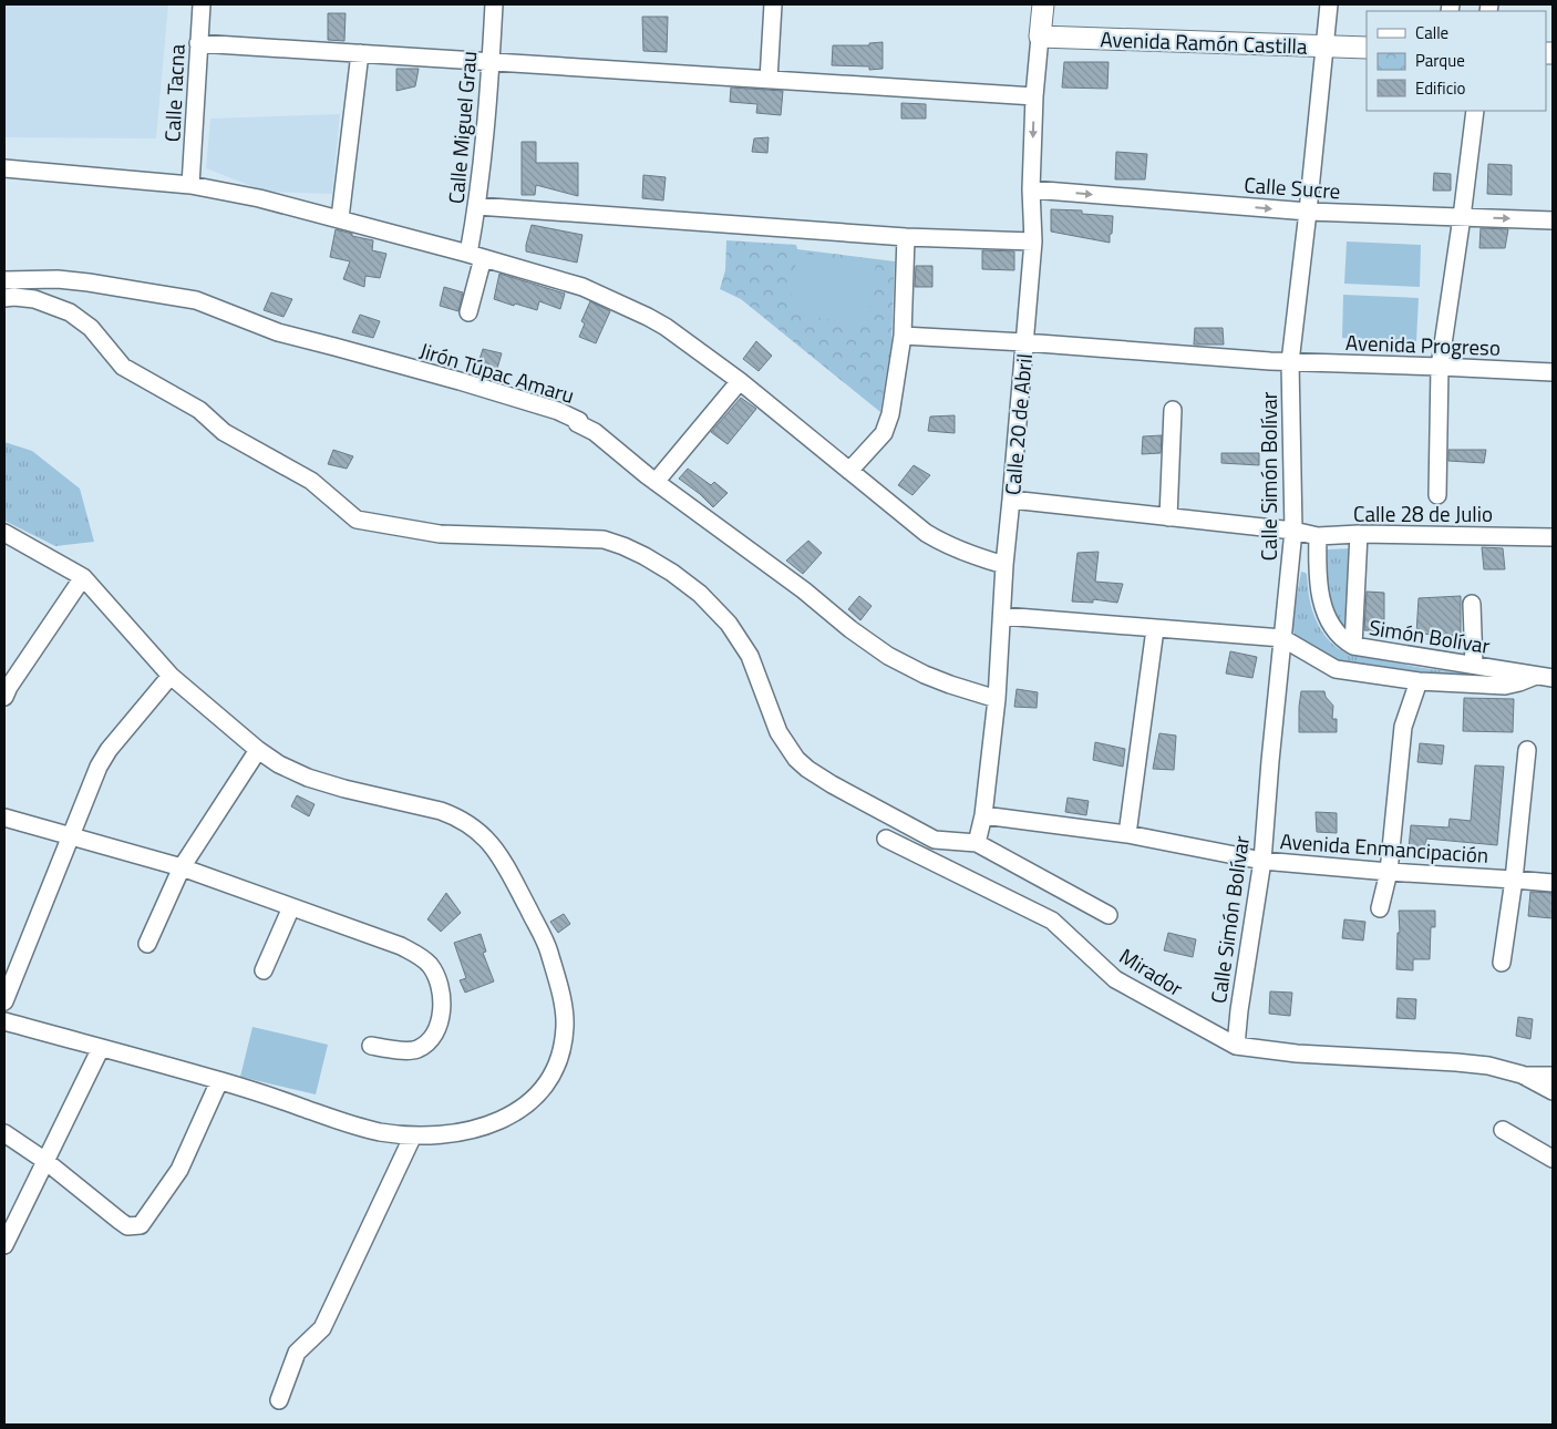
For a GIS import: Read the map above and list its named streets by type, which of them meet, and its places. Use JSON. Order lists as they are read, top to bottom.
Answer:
{
  "streets": {
    "main road": ["Avenida Ramón Castilla", "Calle 20 de Abril"],
    "street": [
      "Calle Tacna",
      "Calle Miguel Grau",
      "Calle Sucre",
      "Avenida Progreso",
      "Jirón Túpac Amaru",
      "Calle Simón Bolívar",
      "Calle 28 de Julio",
      "Simón Bolívar",
      "Avenida Enmancipación",
      "Mirador"
    ]
  },
  "crossings": [
    ["Avenida Ramón Castilla", "Calle 20 de Abril"],
    ["Avenida Ramón Castilla", "Calle Simón Bolívar"],
    ["Calle Sucre", "Calle 20 de Abril"],
    ["Calle Sucre", "Calle Simón Bolívar"],
    ["Avenida Progreso", "Calle 20 de Abril"],
    ["Avenida Progreso", "Calle Simón Bolívar"],
    ["Jirón Túpac Amaru", "Calle 20 de Abril"],
    ["Calle 20 de Abril", "Calle 28 de Julio"],
    ["Calle 20 de Abril", "Avenida Enmancipación"],
    ["Calle Simón Bolívar", "Calle 28 de Julio"],
    ["Calle Simón Bolívar", "Avenida Enmancipación"],
    ["Calle Simón Bolívar", "Mirador"],
    ["Calle 28 de Julio", "Simón Bolívar"]
  ],
  "one_way": ["Calle Sucre"],
  "legend": ["Calle", "Parque", "Edificio"]
}
